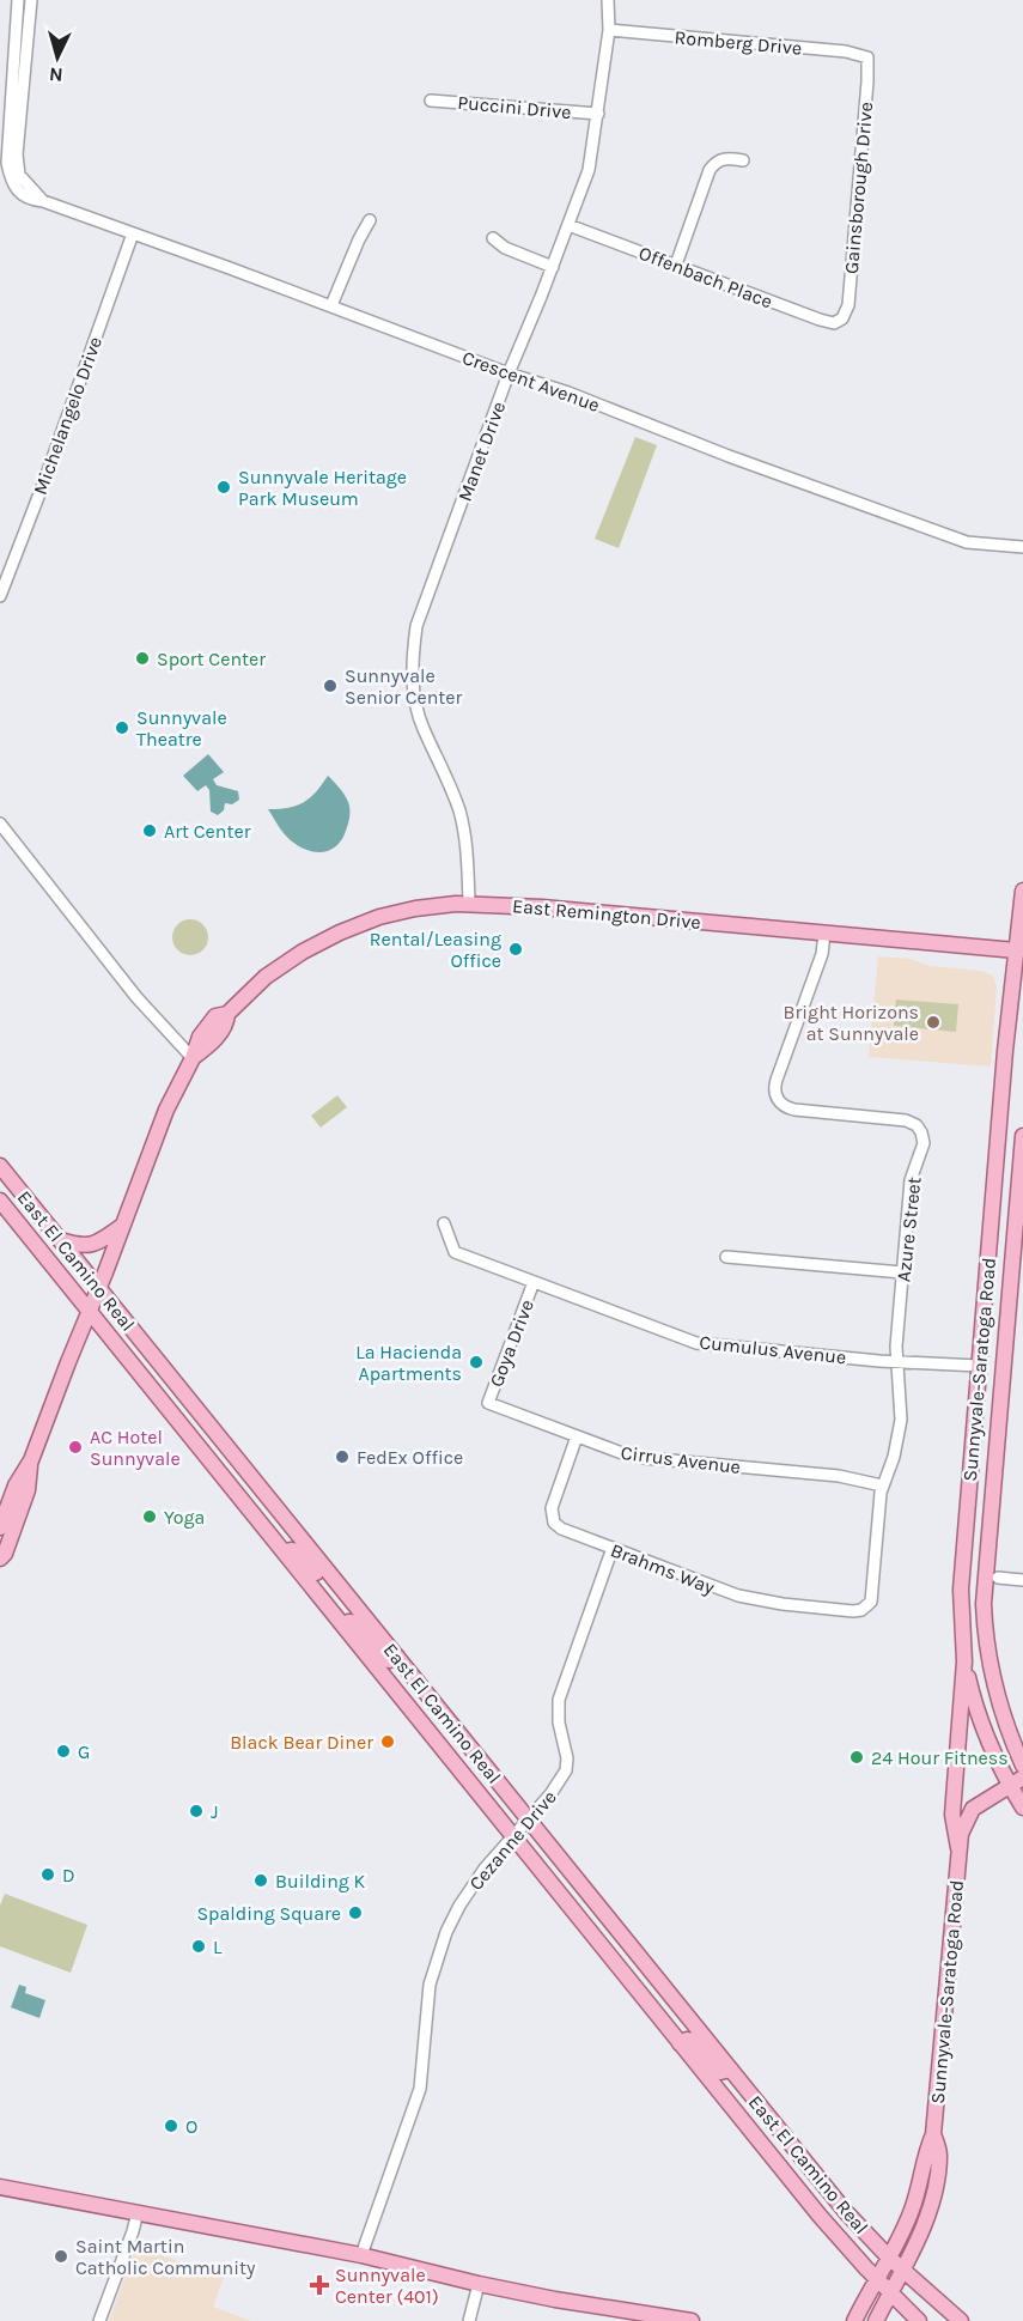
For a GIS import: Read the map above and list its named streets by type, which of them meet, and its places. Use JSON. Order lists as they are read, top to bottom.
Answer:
{
  "streets": {
    "main road": ["East Remington Drive", "East El Camino Real", "Sunnyvale-Saratoga Road"],
    "street": [
      "Romberg Drive",
      "Puccini Drive",
      "Gainsborough Drive",
      "Offenbach Place",
      "Crescent Avenue",
      "Michelangelo Drive",
      "Manet Drive",
      "Azure Street",
      "Goya Drive",
      "Cumulus Avenue",
      "Cirrus Avenue",
      "Brahms Way",
      "Cezanne Drive"
    ]
  },
  "crossings": [
    ["Romberg Drive", "Gainsborough Drive"],
    ["Romberg Drive", "Manet Drive"],
    ["Puccini Drive", "Manet Drive"],
    ["Gainsborough Drive", "Offenbach Place"],
    ["Offenbach Place", "Manet Drive"],
    ["Crescent Avenue", "Michelangelo Drive"],
    ["Crescent Avenue", "Manet Drive"],
    ["Manet Drive", "East Remington Drive"],
    ["East Remington Drive", "Azure Street"],
    ["East Remington Drive", "East El Camino Real"],
    ["East Remington Drive", "Sunnyvale-Saratoga Road"],
    ["Azure Street", "Cumulus Avenue"],
    ["Azure Street", "Cirrus Avenue"],
    ["Azure Street", "Brahms Way"],
    ["East El Camino Real", "Sunnyvale-Saratoga Road"],
    ["East El Camino Real", "Cezanne Drive"],
    ["Goya Drive", "Cumulus Avenue"],
    ["Goya Drive", "Cirrus Avenue"],
    ["Cumulus Avenue", "Sunnyvale-Saratoga Road"],
    ["Cirrus Avenue", "Brahms Way"],
    ["Brahms Way", "Cezanne Drive"]
  ],
  "places": {
    "other": [
      "Sunnyvale Heritage Park Museum",
      "Sport Center",
      "Sunnyvale Senior Center",
      "Sunnyvale Theatre",
      "Art Center",
      "Rental/Leasing Office",
      "Bright Horizons at Sunnyvale",
      "La Hacienda Apartments",
      "AC Hotel Sunnyvale",
      "FedEx Office",
      "Yoga",
      "Black Bear Diner",
      "G",
      "24 Hour Fitness",
      "J",
      "D",
      "Building K",
      "Spalding Square",
      "L",
      "O",
      "Saint Martin Catholic Community"
    ],
    "health": ["Sunnyvale Center (401)"]
  },
  "north": "bottom"
}
